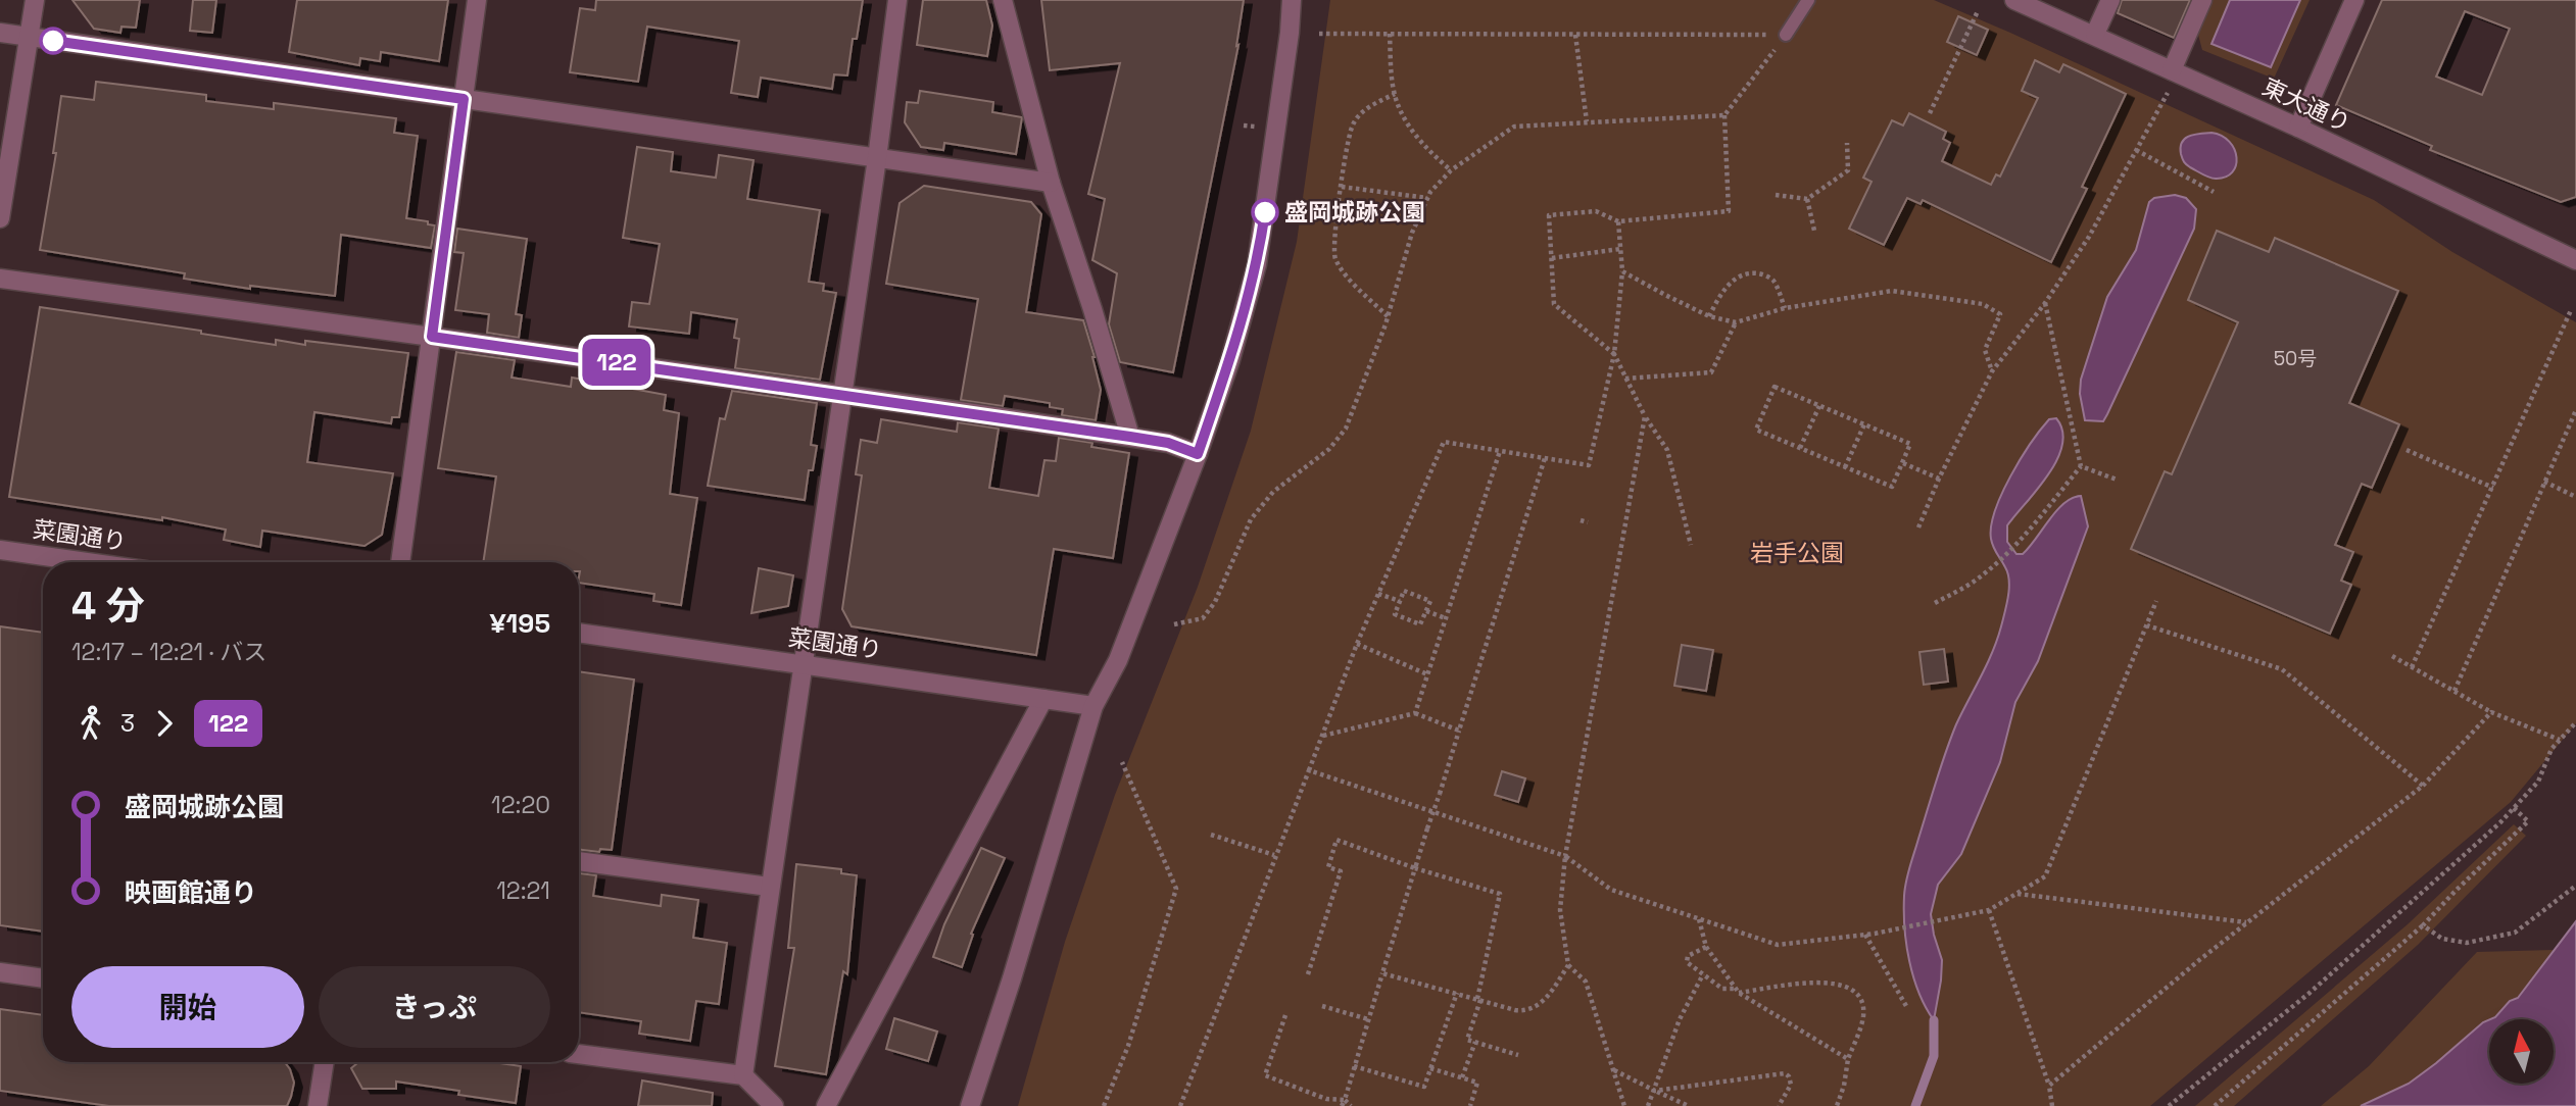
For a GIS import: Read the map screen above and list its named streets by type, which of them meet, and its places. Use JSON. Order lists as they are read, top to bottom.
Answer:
{
  "streets": {
    "street": ["東大通り", "菜園通り"]
  },
  "parks": ["岩手公園"],
  "places": ["盛岡城跡公園"],
  "lines": ["bus line 122"],
  "house_numbers": ["50号"],
  "north": "top",
  "page": {
    "on_map": "122",
    "heading": ["4 分", "12:17 – 12:21 · バス", "¥195"],
    "legs": ["3", "122"],
    "list": [
      {
        "name": "盛岡城跡公園",
        "value": "12:20"
      },
      {
        "name": "映画館通り",
        "value": "12:21"
      }
    ],
    "buttons": ["開始", "きっぷ"]
  }
}
